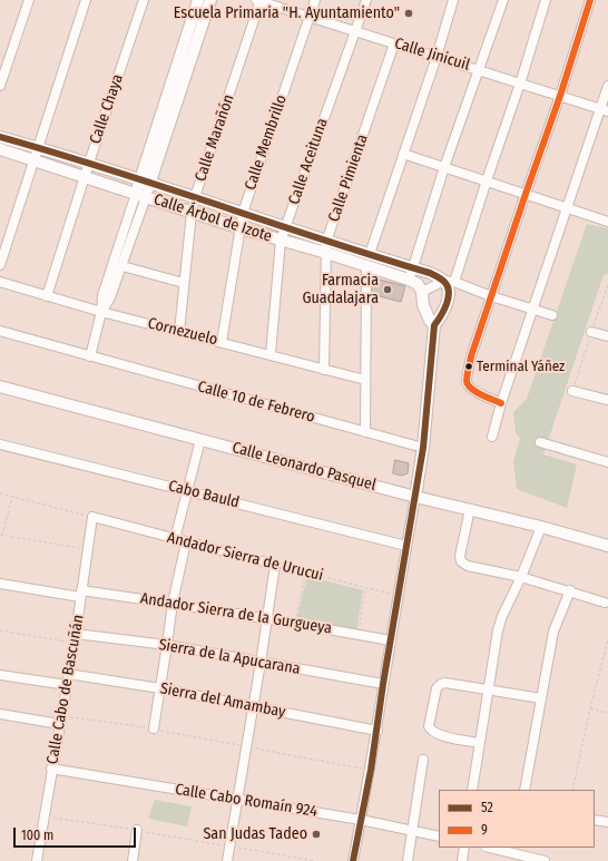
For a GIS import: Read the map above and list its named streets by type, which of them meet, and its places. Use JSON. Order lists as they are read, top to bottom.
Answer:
{
  "streets": {
    "street": [
      "Calle Jinicuil",
      "Calle Chaya",
      "Calle Marañón",
      "Calle Membrillo",
      "Calle Aceituna",
      "Calle Pimienta",
      "Calle Árbol de Izote",
      "Cornezuelo",
      "Calle 10 de Febrero",
      "Calle Leonardo Pasquel",
      "Cabo Bauld",
      "Andador Sierra de Urucui",
      "Andador Sierra de la Gurgueya",
      "Sierra de la Apucarana",
      "Calle Cabo de Bascuñán",
      "Sierra del Amambay",
      "Calle Cabo Romaín 924"
    ]
  },
  "crossings": [
    ["Calle Jinicuil", "Calle Marañón"],
    ["Calle Jinicuil", "Calle Membrillo"],
    ["Calle Jinicuil", "Calle Aceituna"],
    ["Calle Jinicuil", "Calle Pimienta"],
    ["Calle Chaya", "Calle Árbol de Izote"],
    ["Calle Chaya", "Cornezuelo"],
    ["Calle Marañón", "Calle Árbol de Izote"],
    ["Calle Marañón", "Cornezuelo"],
    ["Calle Membrillo", "Calle Árbol de Izote"],
    ["Calle Membrillo", "Cornezuelo"],
    ["Calle Aceituna", "Calle Árbol de Izote"],
    ["Calle Aceituna", "Cornezuelo"],
    ["Calle Pimienta", "Calle Árbol de Izote"],
    ["Calle Pimienta", "Cornezuelo"],
    ["Andador Sierra de Urucui", "Calle Cabo de Bascuñán"],
    ["Andador Sierra de la Gurgueya", "Calle Cabo de Bascuñán"],
    ["Sierra de la Apucarana", "Calle Cabo de Bascuñán"],
    ["Calle Cabo de Bascuñán", "Sierra del Amambay"],
    ["Calle Cabo de Bascuñán", "Calle Cabo Romaín 924"]
  ],
  "places": [
    "Escuela Primaria \"H. Ayuntamiento\"",
    "Farmacia Guadalajara",
    "Terminal Yáñez",
    "San Judas Tadeo"
  ],
  "lines": ["transit line 9", "transit line 52"],
  "legend": ["52", "9"],
  "scale_bar": "100 m"
}
